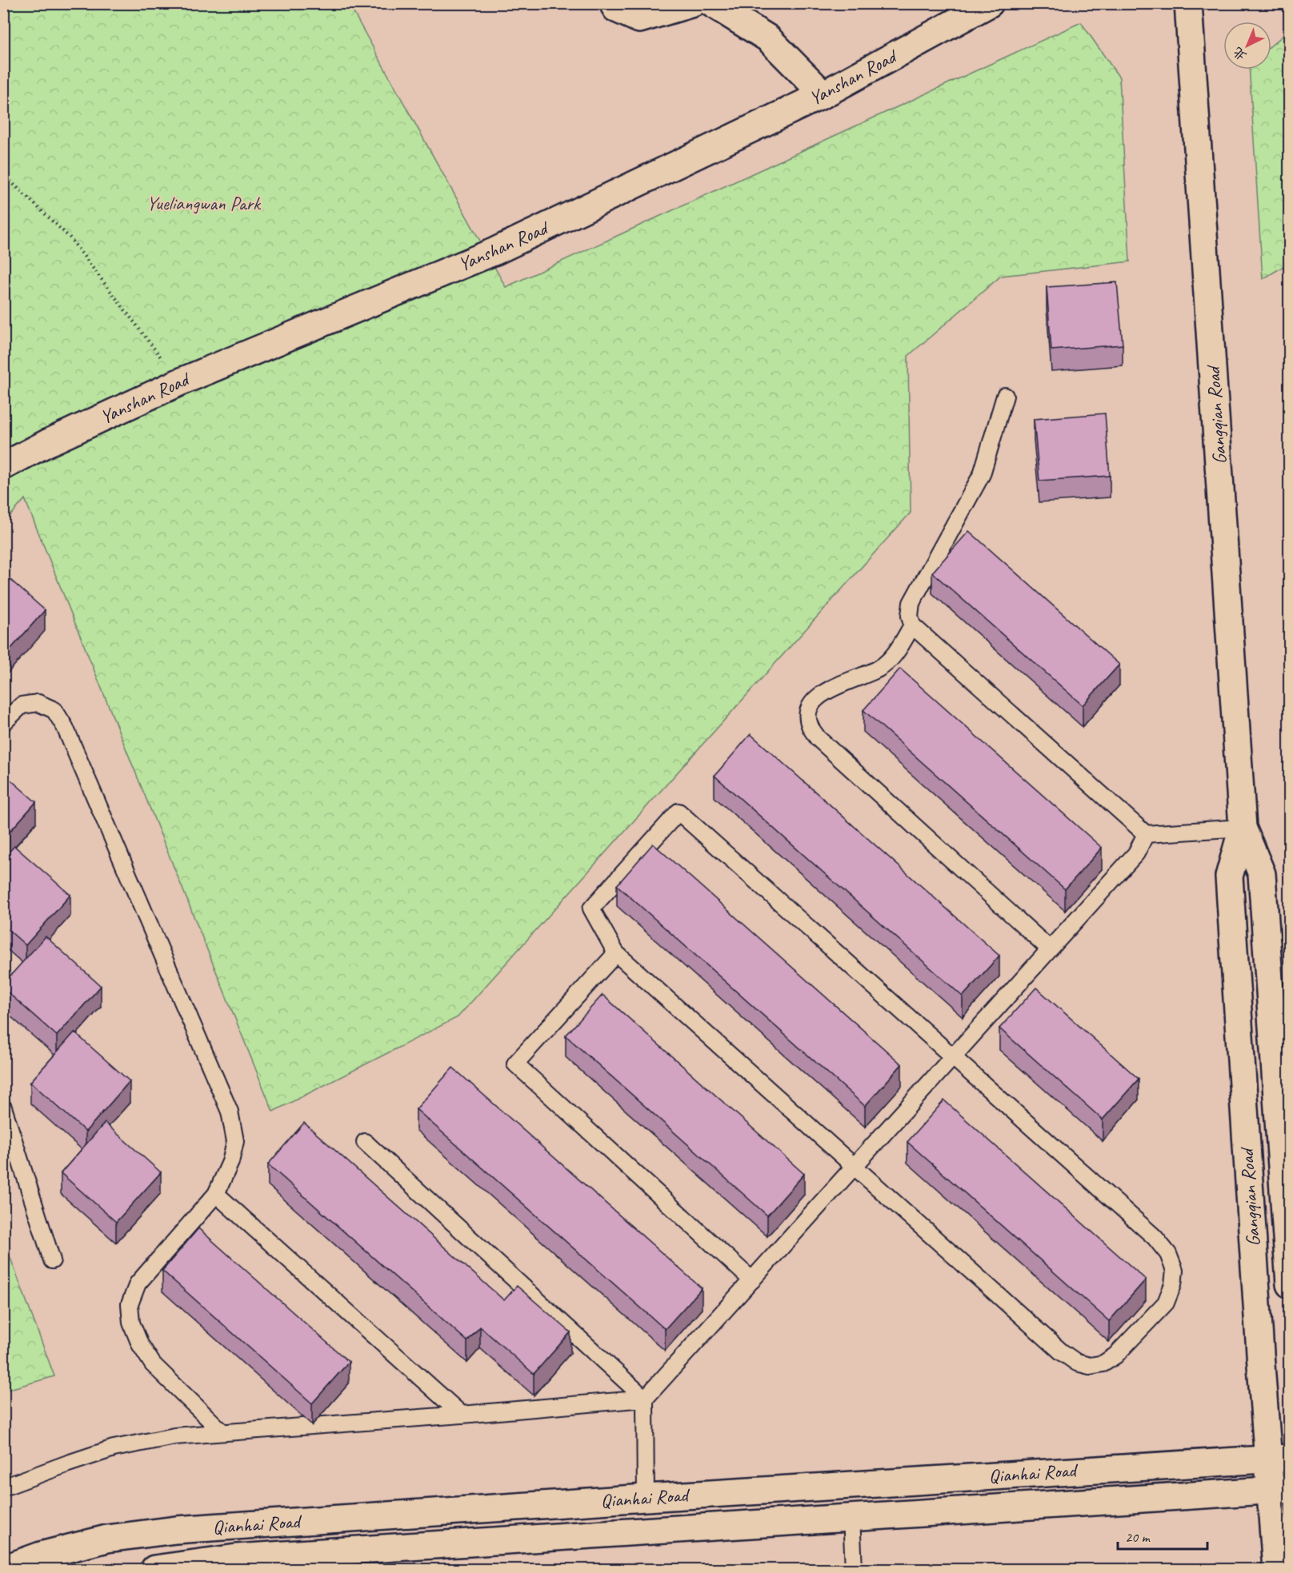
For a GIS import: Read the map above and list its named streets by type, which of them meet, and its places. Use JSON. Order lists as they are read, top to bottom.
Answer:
{
  "streets": {
    "street": ["Yanshan Road", "Gangqian Road", "Qianhai Road"]
  },
  "crossings": [
    ["Gangqian Road", "Qianhai Road"]
  ],
  "parks": ["Yueliangwan Park"],
  "scale_bar": "20 m",
  "north": "bottom left"
}
